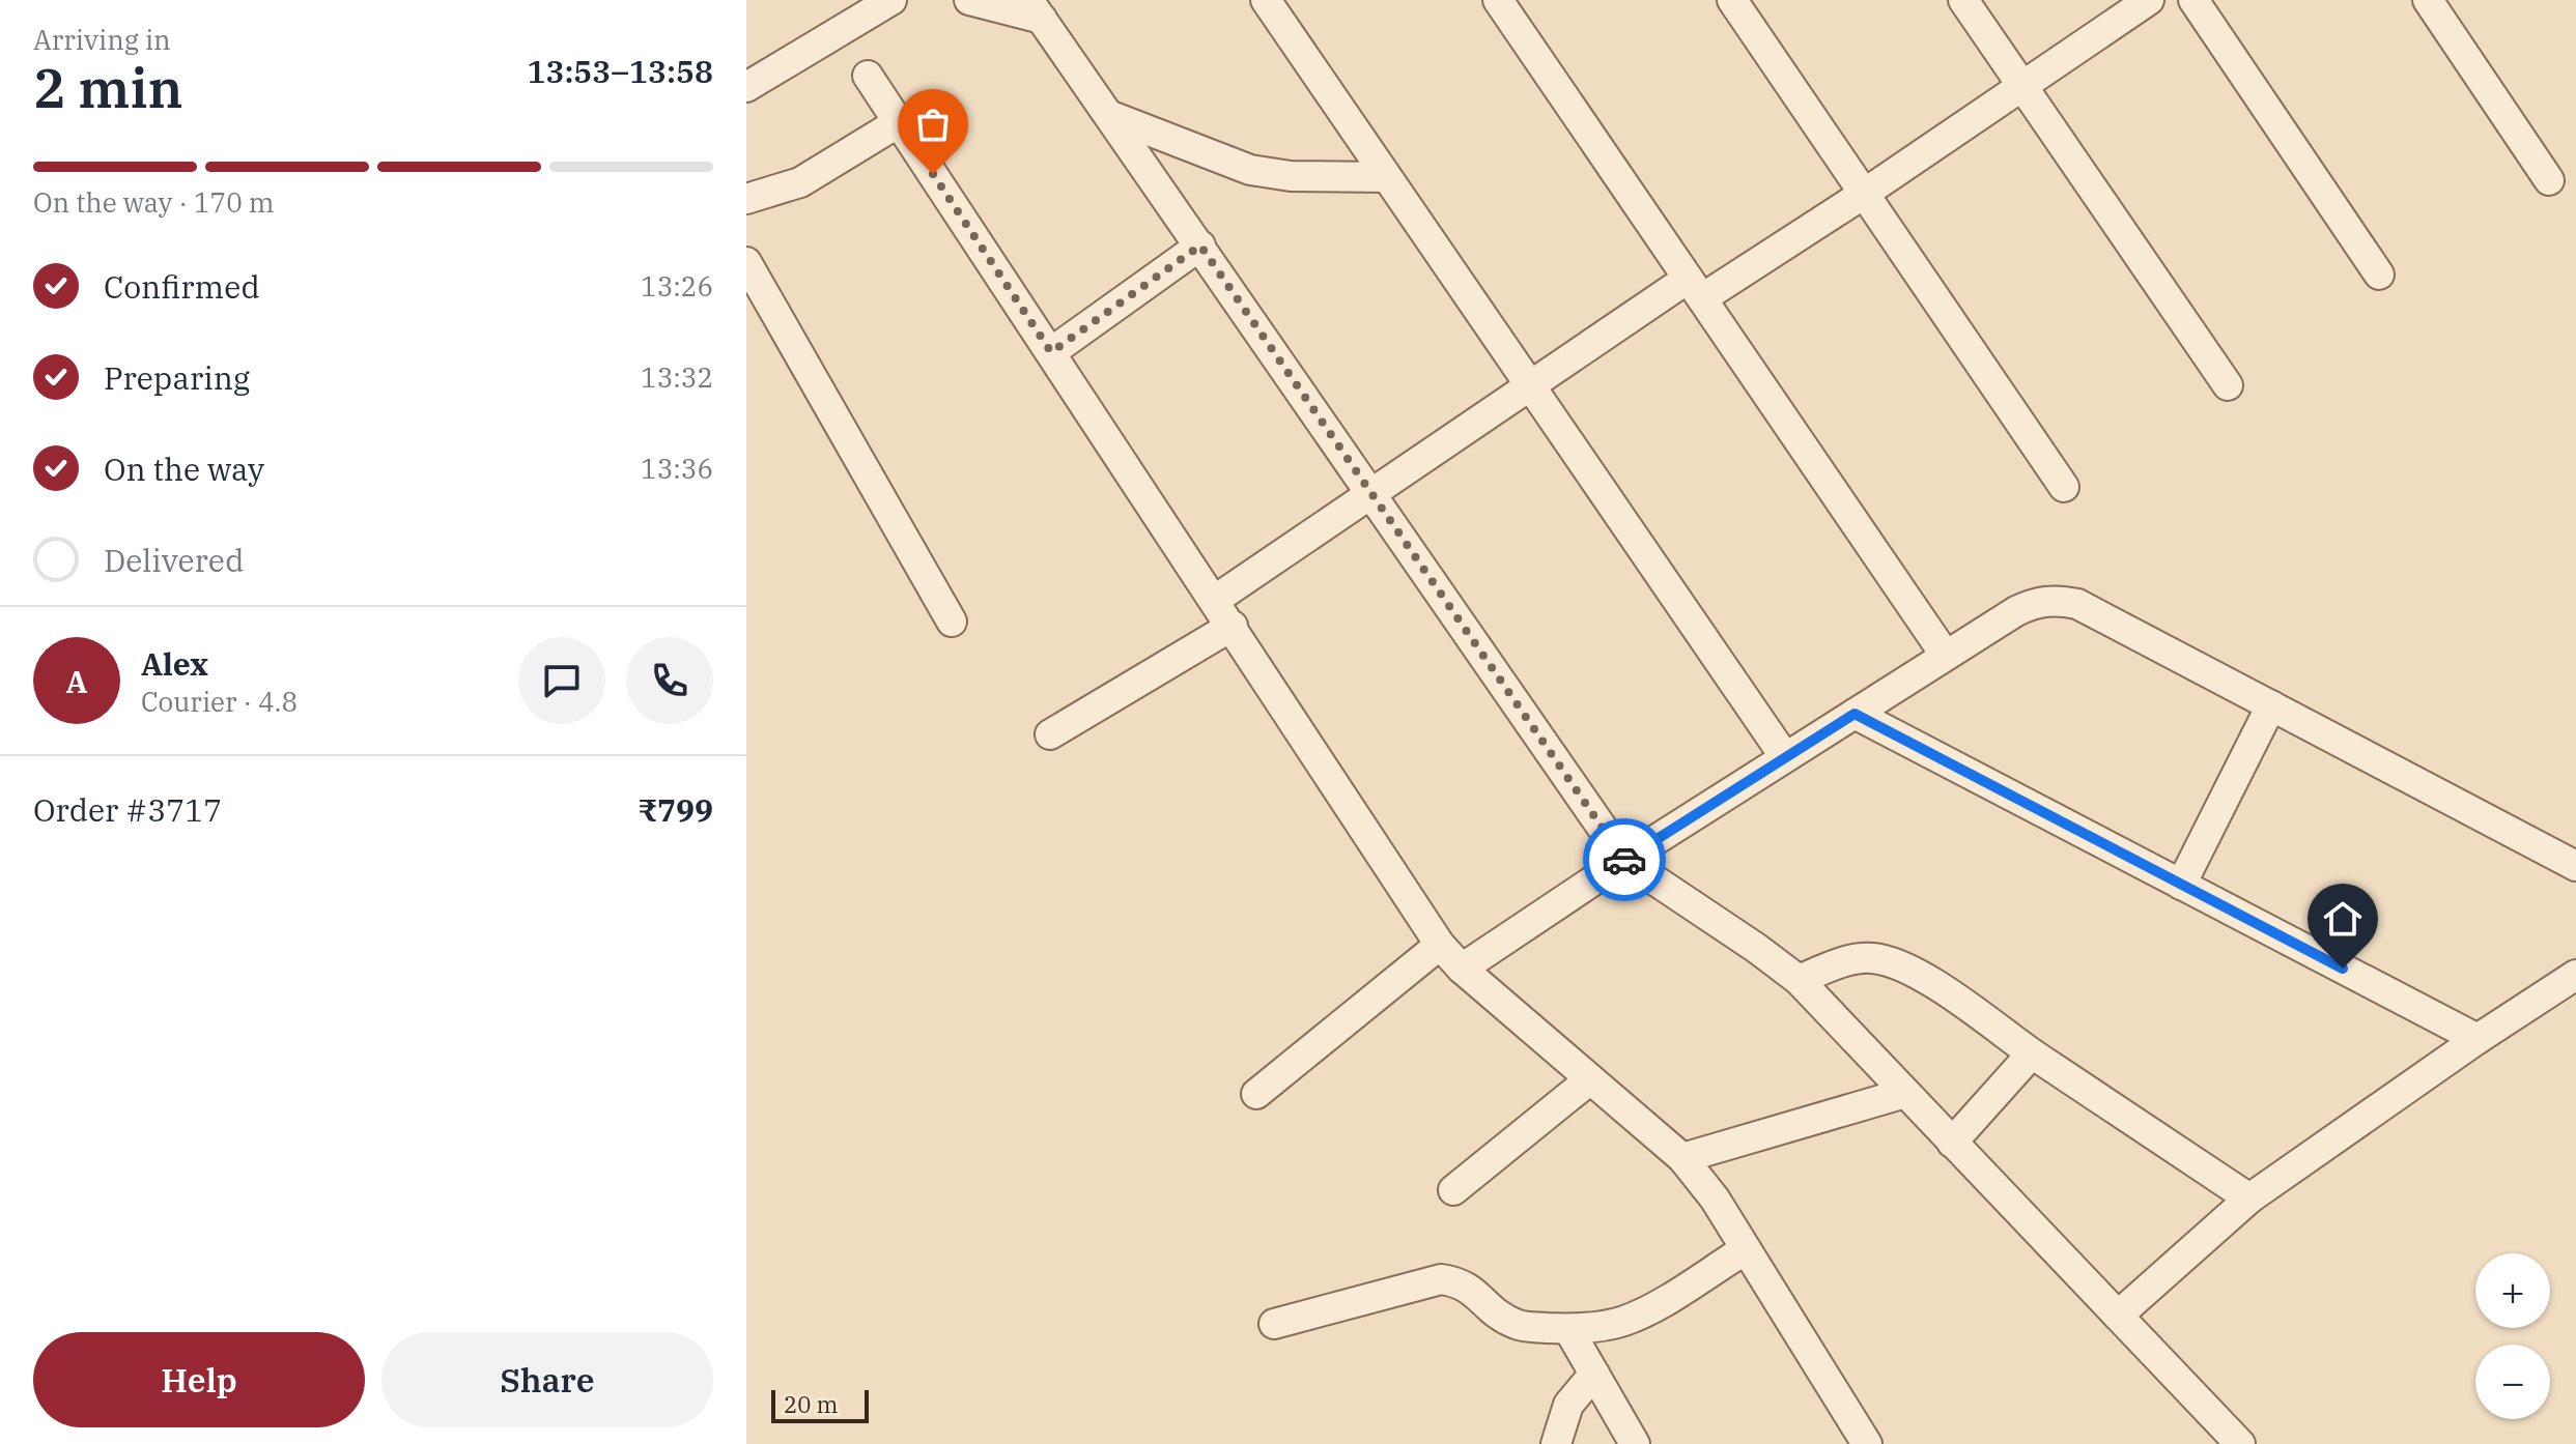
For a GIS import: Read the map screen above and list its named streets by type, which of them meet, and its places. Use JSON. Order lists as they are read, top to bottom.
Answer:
{
  "scale_bar": "20 m",
  "page": {
    "heading": ["2 min", "Arriving in", "13:53–13:58"],
    "panel": [
      "Alex",
      "Courier · 4.8",
      "Order #3717",
      "₹799"
    ],
    "bar": "On the way · 170 m",
    "list": [
      ["Confirmed", "13:26"],
      ["Preparing", "13:32"],
      ["On the way", "13:36"],
      "Delivered"
    ],
    "round": "A",
    "map_buttons": ["+", "−"],
    "buttons": ["Help", "Share"],
    "scale": "20 m"
  }
}
